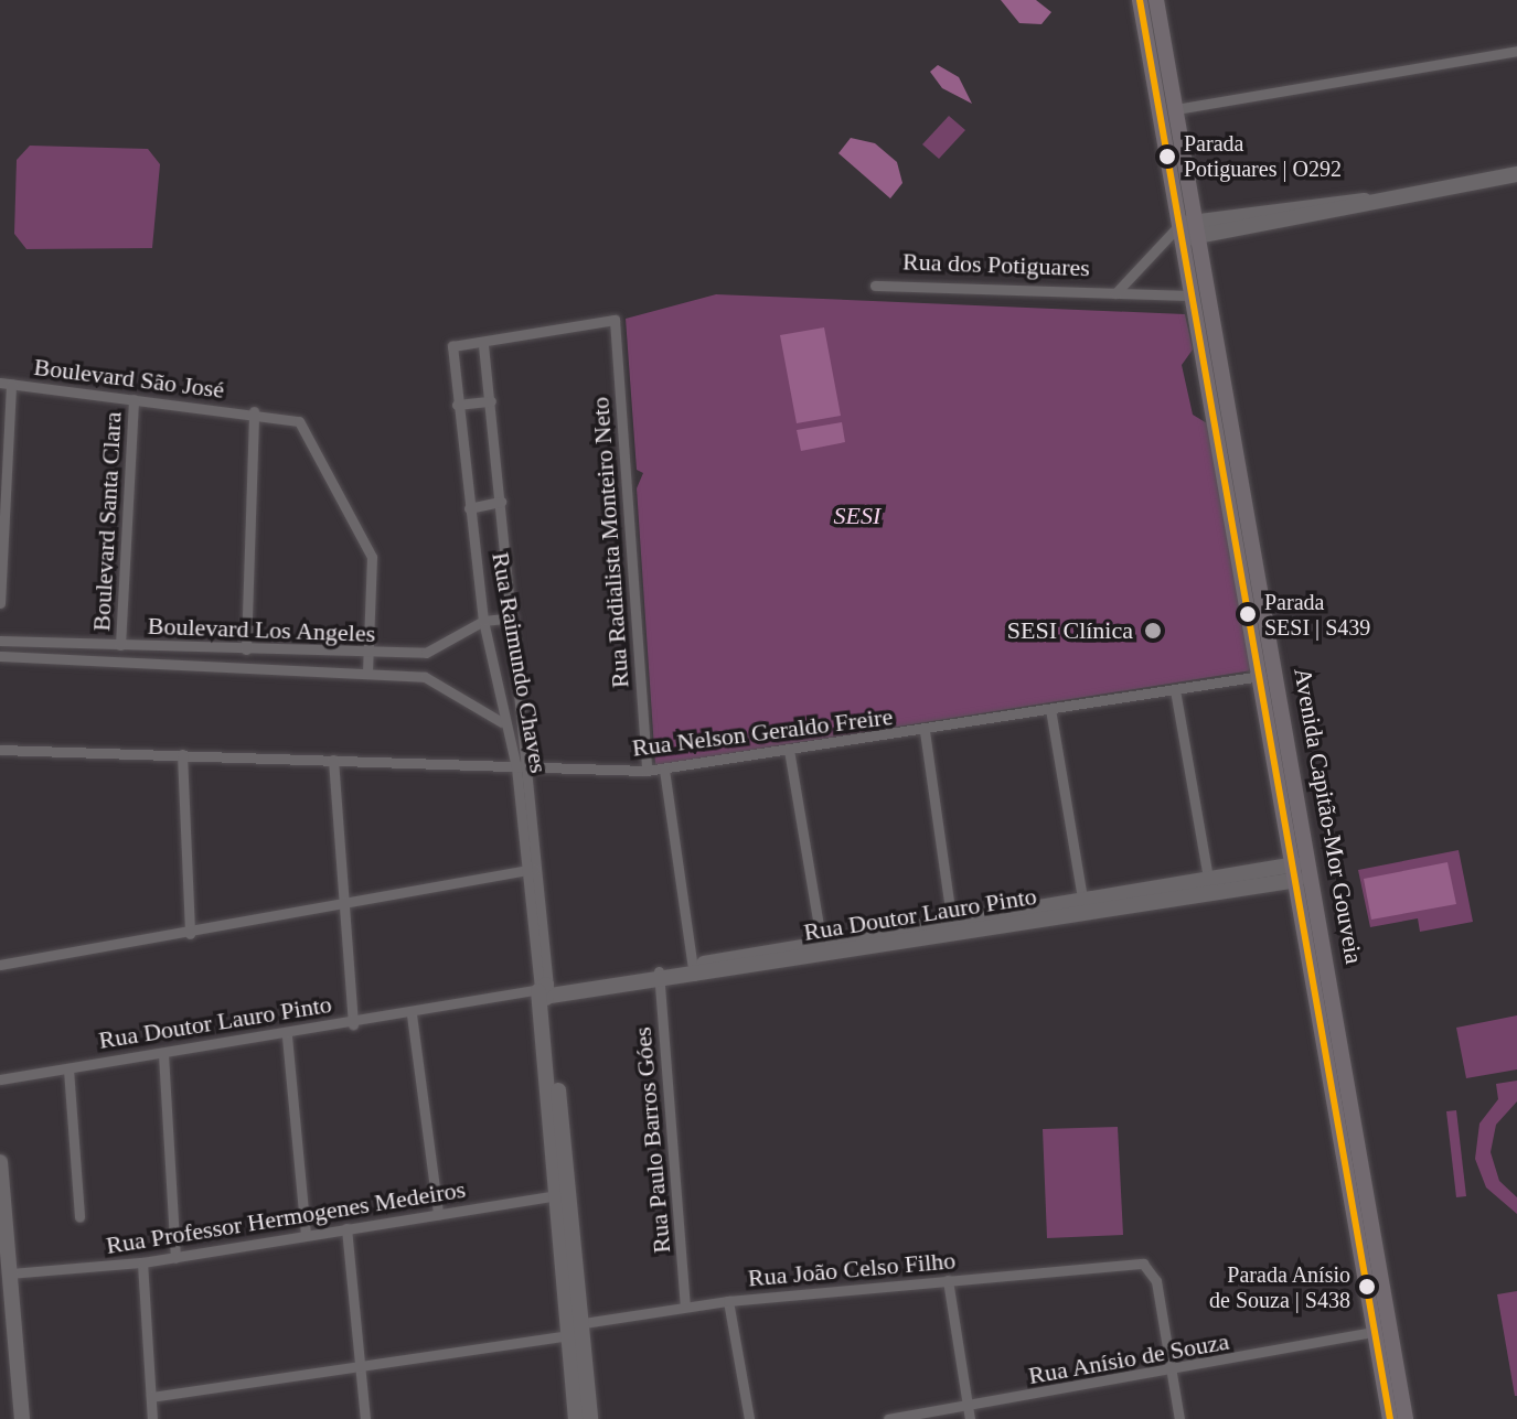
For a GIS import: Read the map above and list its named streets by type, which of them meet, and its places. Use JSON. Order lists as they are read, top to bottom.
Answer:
{
  "streets": {
    "main road": ["Avenida Capitão-Mor Gouveia"],
    "street": [
      "Rua dos Potiguares",
      "Boulevard São José",
      "Boulevard Santa Clara",
      "Rua Radialista Monteiro Neto",
      "Boulevard Los Angeles",
      "Rua Raimundo Chaves",
      "Rua Nelson Geraldo Freire",
      "Rua Doutor Lauro Pinto",
      "Rua Paulo Barros Góes",
      "Rua Professor Hermogenes Medeiros",
      "Rua João Celso Filho",
      "Rua Anísio de Souza"
    ]
  },
  "crossings": [
    ["Rua dos Potiguares", "Avenida Capitão-Mor Gouveia"],
    ["Boulevard São José", "Boulevard Santa Clara"],
    ["Boulevard São José", "Boulevard Los Angeles"],
    ["Boulevard Santa Clara", "Boulevard Los Angeles"],
    ["Rua Radialista Monteiro Neto", "Rua Raimundo Chaves"],
    ["Rua Radialista Monteiro Neto", "Rua Nelson Geraldo Freire"],
    ["Boulevard Los Angeles", "Rua Raimundo Chaves"],
    ["Rua Raimundo Chaves", "Rua Nelson Geraldo Freire"],
    ["Rua Raimundo Chaves", "Rua Doutor Lauro Pinto"],
    ["Rua Raimundo Chaves", "Rua Professor Hermogenes Medeiros"],
    ["Rua Raimundo Chaves", "Rua João Celso Filho"],
    ["Rua Nelson Geraldo Freire", "Avenida Capitão-Mor Gouveia"],
    ["Avenida Capitão-Mor Gouveia", "Rua Doutor Lauro Pinto"],
    ["Avenida Capitão-Mor Gouveia", "Rua Anísio de Souza"],
    ["Rua Doutor Lauro Pinto", "Rua Paulo Barros Góes"],
    ["Rua Paulo Barros Góes", "Rua João Celso Filho"],
    ["Rua João Celso Filho", "Rua Anísio de Souza"]
  ],
  "parks": ["SESI"],
  "places": [
    "Parada Potiguares | O292",
    "Parada SESI | S439",
    "SESI Clínica",
    "Parada Anísio de Souza | S438"
  ]
}
